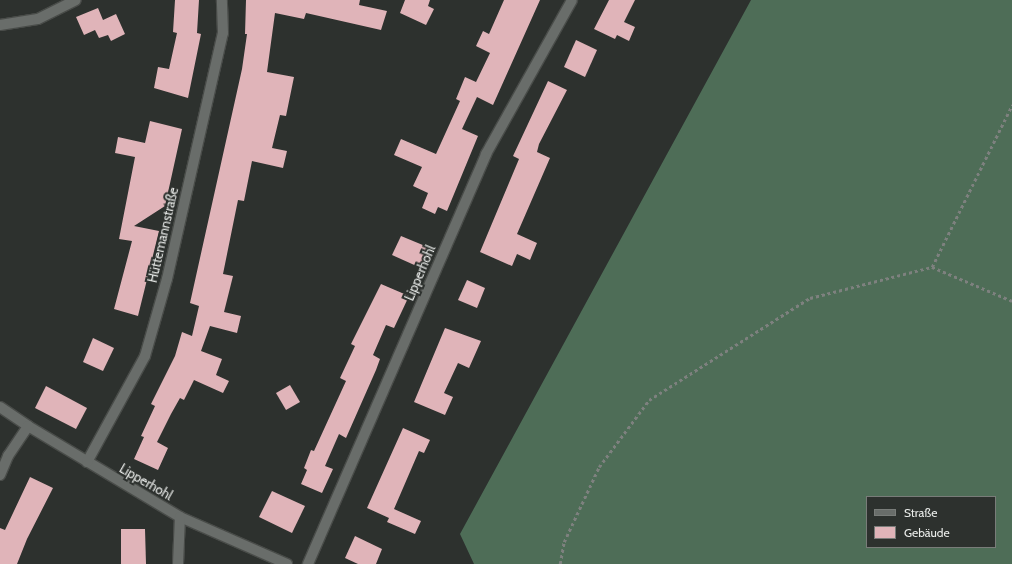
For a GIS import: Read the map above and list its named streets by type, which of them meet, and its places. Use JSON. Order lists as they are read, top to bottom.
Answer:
{
  "streets": {
    "street": ["Hüttemannstraße", "Lipperhohl"]
  },
  "crossings": [
    ["Hüttemannstraße", "Lipperhohl"]
  ],
  "legend": ["Straße", "Gebäude"]
}
